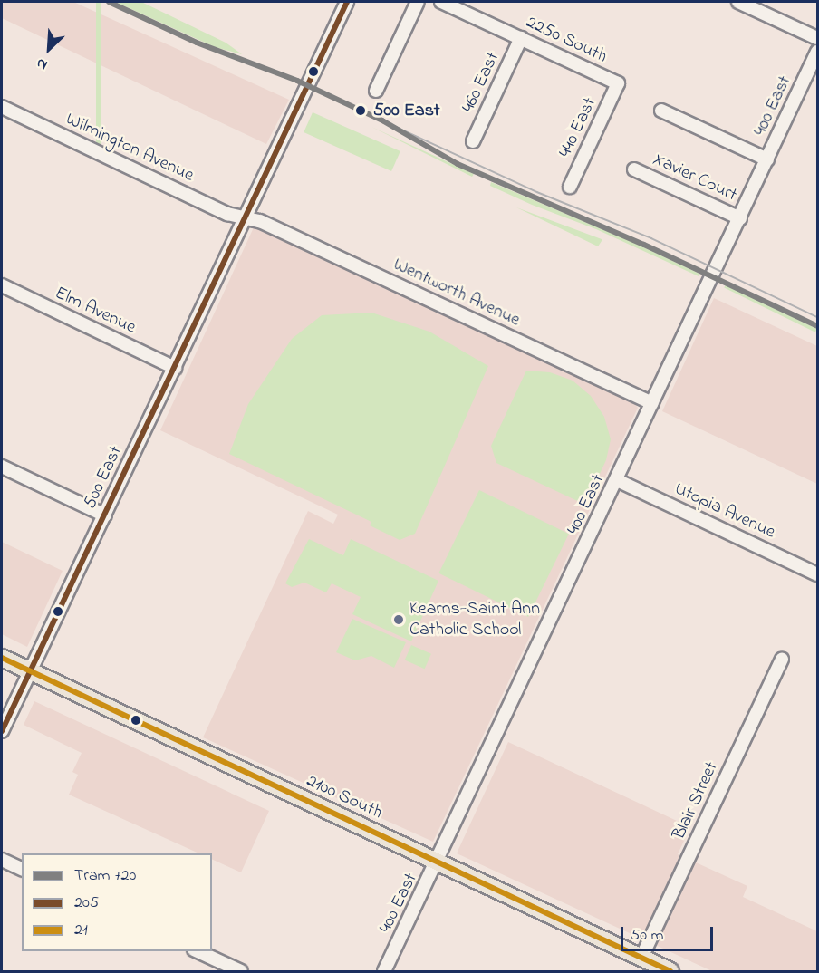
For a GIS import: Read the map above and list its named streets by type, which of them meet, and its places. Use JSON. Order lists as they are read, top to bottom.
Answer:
{
  "streets": {
    "main road": ["2100 South"],
    "street": [
      "2250 South",
      "460 East",
      "400 East",
      "440 East",
      "Wilmington Avenue",
      "Xavier Court",
      "Wentworth Avenue",
      "Elm Avenue",
      "500 East",
      "Utopia Avenue",
      "Blair Street"
    ]
  },
  "crossings": [
    ["2250 South", "460 East"],
    ["2250 South", "440 East"],
    ["400 East", "Xavier Court"],
    ["400 East", "Wentworth Avenue"],
    ["400 East", "Utopia Avenue"],
    ["400 East", "2100 South"],
    ["Wilmington Avenue", "Wentworth Avenue"],
    ["Wilmington Avenue", "500 East"],
    ["Wentworth Avenue", "500 East"],
    ["Elm Avenue", "500 East"],
    ["500 East", "2100 South"],
    ["2100 South", "Blair Street"]
  ],
  "places": ["500 East", "Kearns-Saint Ann Catholic School"],
  "lines": ["tram line 720", "transit line 205", "transit line 21"],
  "legend": ["Tram 720", "205", "21"],
  "scale_bar": "50 m",
  "north": "bottom left"
}
